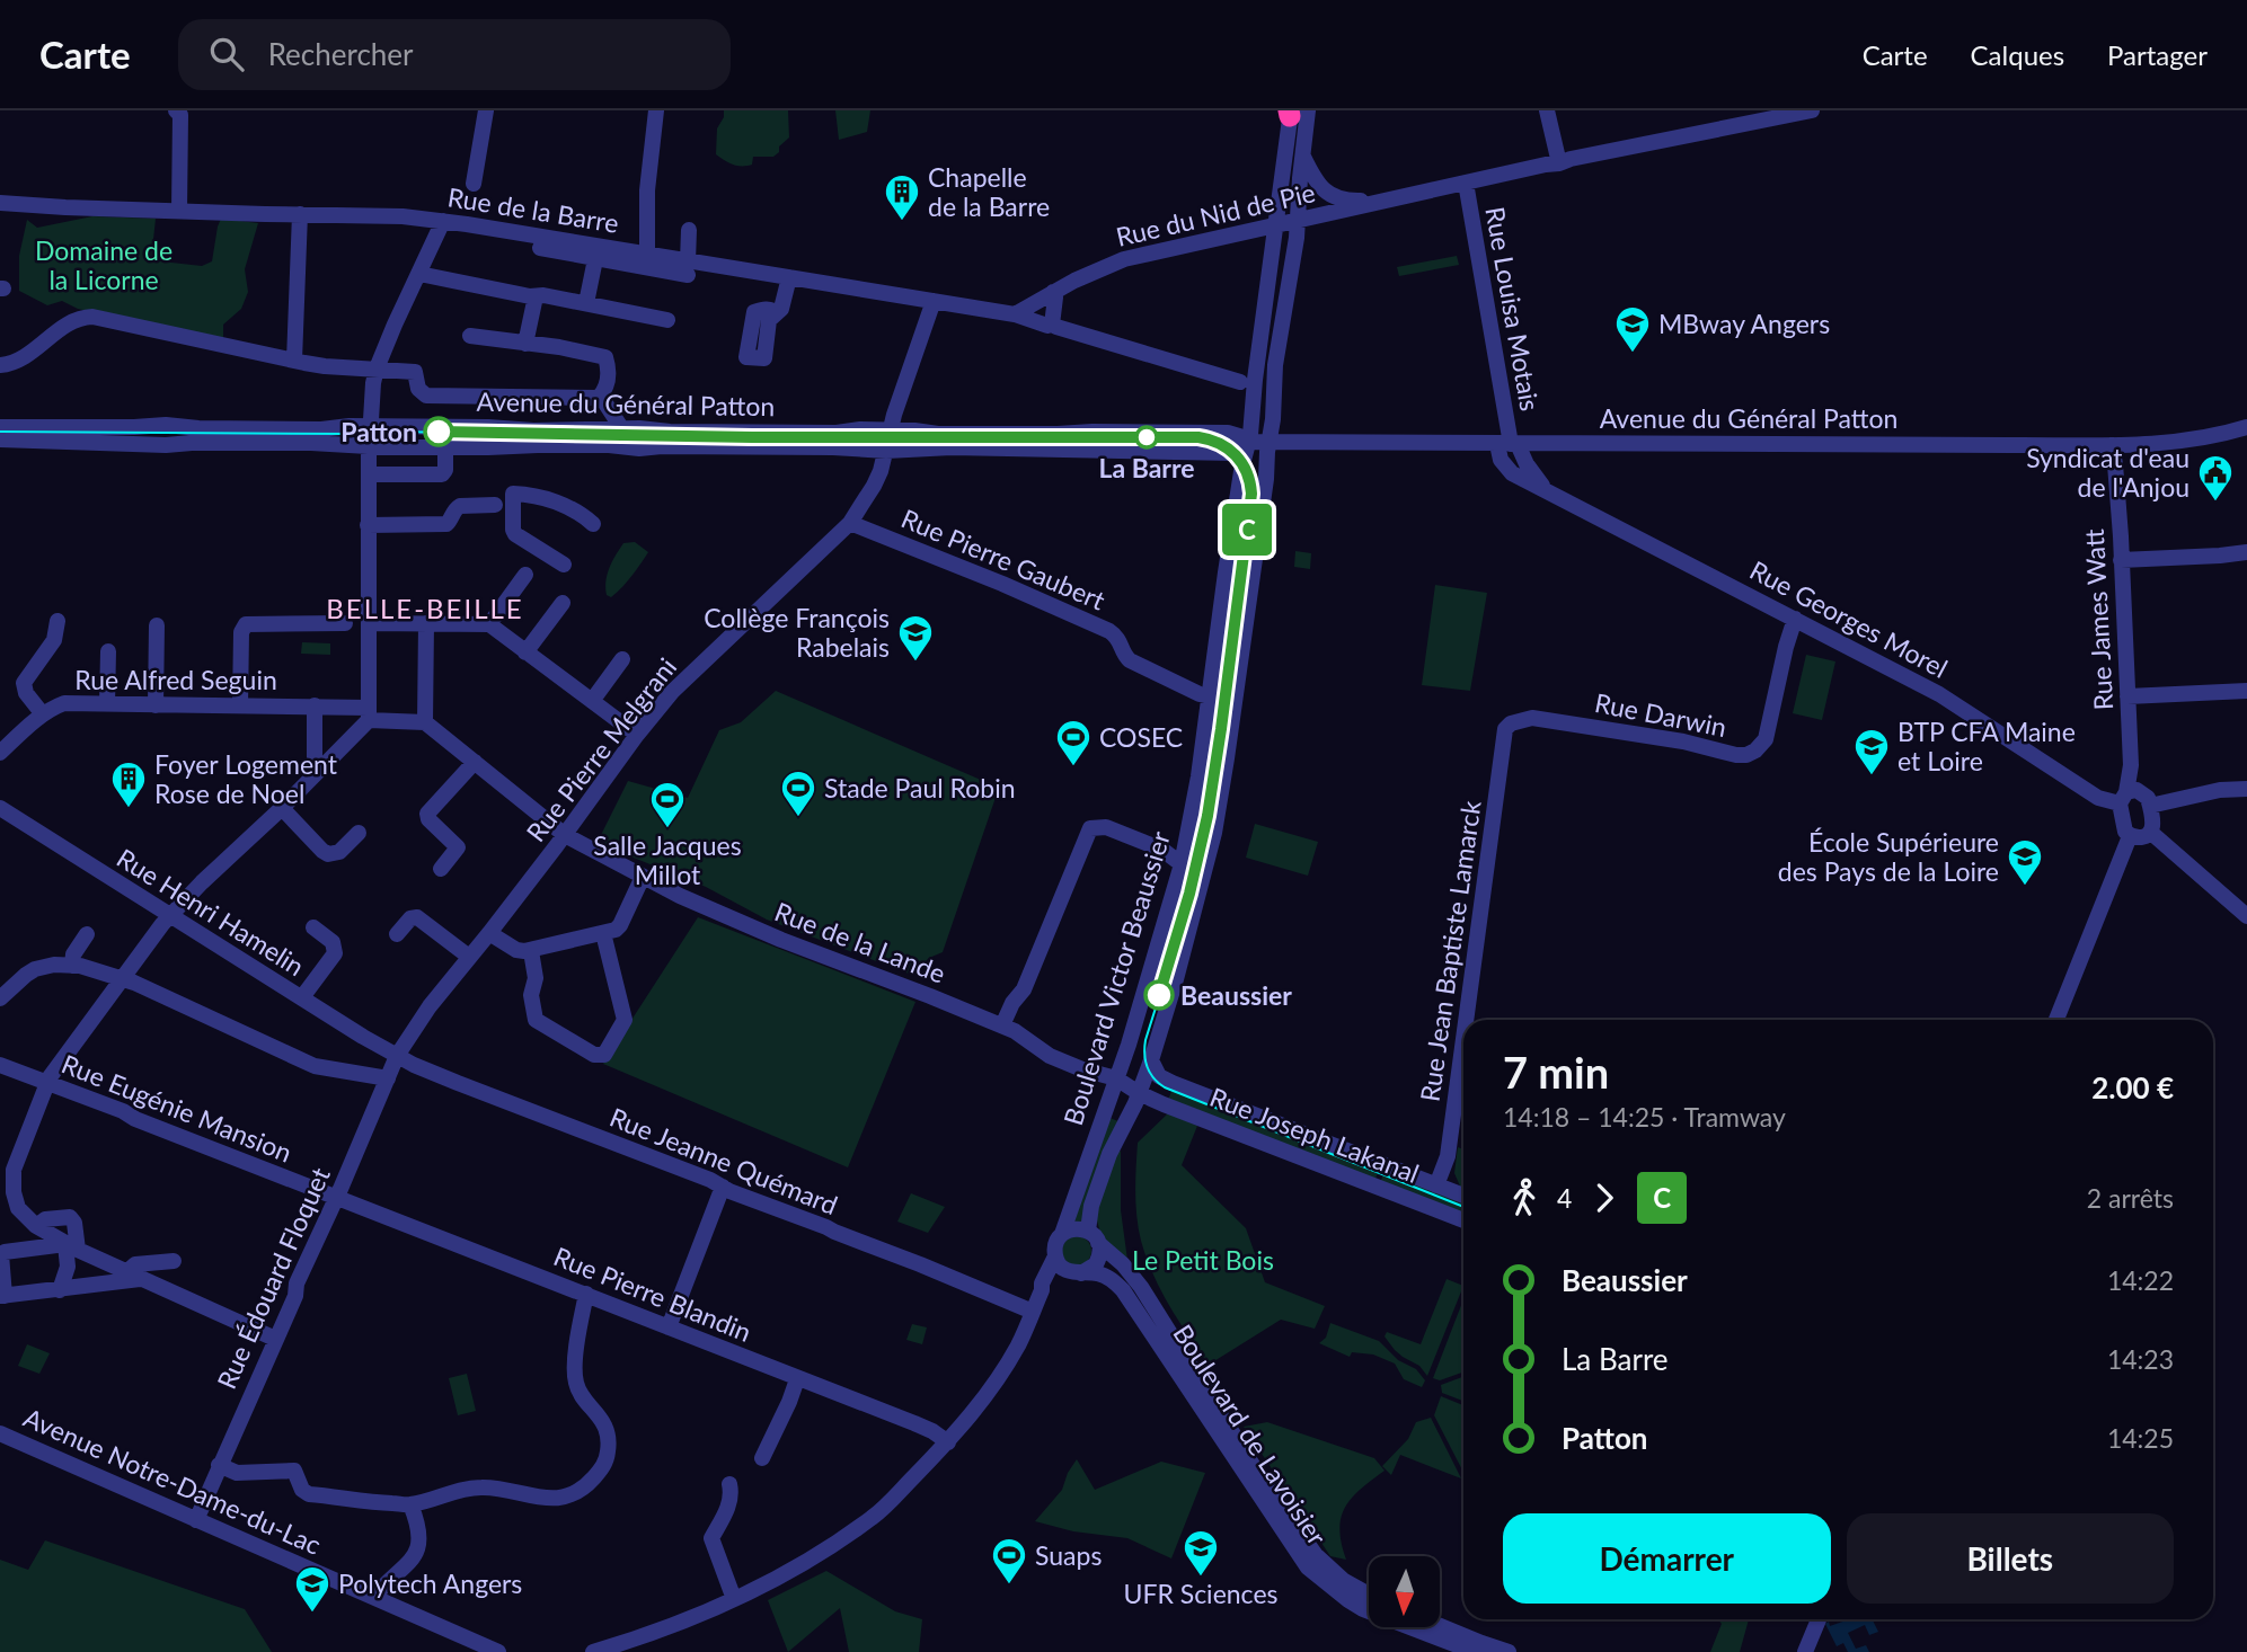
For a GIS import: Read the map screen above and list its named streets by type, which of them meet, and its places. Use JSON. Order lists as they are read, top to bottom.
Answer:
{
  "streets": {
    "street": [
      "Rue de la Barre",
      "Rue du Nid de Pie",
      "Rue Louisa Motais",
      "Avenue du Général Patton",
      "Rue Pierre Gaubert",
      "Rue Georges Morel",
      "Rue James Watt",
      "Rue Alfred Seguin",
      "Rue Darwin",
      "Rue Pierre Melgrani",
      "Rue Henri Hamelin",
      "Rue de la Lande",
      "Rue Jean Baptiste Lamarck",
      "Boulevard Victor Beaussier",
      "Rue Eugénie Mansion",
      "Rue Joseph Lakanal",
      "Rue Jeanne Quémard",
      "Rue Édouard Floquet",
      "Rue Pierre Blandin",
      "Boulevard de Lavoisier",
      "Avenue Notre-Dame-du-Lac"
    ]
  },
  "crossings": [
    ["Rue de la Barre", "Rue du Nid de Pie"],
    ["Rue de la Barre", "Rue Pierre Melgrani"],
    ["Rue du Nid de Pie", "Rue Louisa Motais"],
    ["Rue du Nid de Pie", "Boulevard Victor Beaussier"],
    ["Rue Louisa Motais", "Avenue du Général Patton"],
    ["Rue Louisa Motais", "Rue Georges Morel"],
    ["Avenue du Général Patton", "Rue Georges Morel"],
    ["Avenue du Général Patton", "Rue James Watt"],
    ["Avenue du Général Patton", "Rue Pierre Melgrani"],
    ["Avenue du Général Patton", "Boulevard Victor Beaussier"],
    ["Rue Pierre Gaubert", "Rue Pierre Melgrani"],
    ["Rue Pierre Gaubert", "Boulevard Victor Beaussier"],
    ["Rue Georges Morel", "Rue James Watt"],
    ["Rue Georges Morel", "Rue Darwin"],
    ["Rue Alfred Seguin", "Rue de la Lande"],
    ["Rue Darwin", "Rue Jean Baptiste Lamarck"],
    ["Rue Pierre Melgrani", "Rue Henri Hamelin"],
    ["Rue Pierre Melgrani", "Rue de la Lande"],
    ["Rue Pierre Melgrani", "Rue Jeanne Quémard"],
    ["Rue Pierre Melgrani", "Rue Édouard Floquet"],
    ["Rue Henri Hamelin", "Rue Jeanne Quémard"],
    ["Rue Henri Hamelin", "Rue Édouard Floquet"],
    ["Rue de la Lande", "Boulevard Victor Beaussier"],
    ["Rue de la Lande", "Rue Joseph Lakanal"],
    ["Rue Jean Baptiste Lamarck", "Rue Joseph Lakanal"],
    ["Boulevard Victor Beaussier", "Rue Joseph Lakanal"],
    ["Boulevard Victor Beaussier", "Boulevard de Lavoisier"],
    ["Rue Eugénie Mansion", "Rue Édouard Floquet"],
    ["Rue Eugénie Mansion", "Rue Pierre Blandin"],
    ["Rue Jeanne Quémard", "Rue Édouard Floquet"],
    ["Rue Édouard Floquet", "Rue Pierre Blandin"],
    ["Rue Édouard Floquet", "Avenue Notre-Dame-du-Lac"]
  ],
  "districts": ["BELLE-BEILLE"],
  "parks": ["Domaine de la Licorne", "Le Petit Bois"],
  "places": {
    "building": ["Chapelle de la Barre", "Foyer Logement Rose de Noel"],
    "school or university": [
      "MBway Angers",
      "Collège François Rabelais",
      "BTP CFA Maine et Loire",
      "École Supérieure des Pays de la Loire",
      "UFR Sciences",
      "Polytech Angers"
    ],
    "other": ["Patton", "La Barre", "Beaussier"],
    "public building": ["Syndicat d'eau de l'Anjou"],
    "sports": [
      "COSEC",
      "Stade Paul Robin",
      "Salle Jacques Millot",
      "Suaps"
    ]
  },
  "lines": ["tram line C"],
  "north": "bottom",
  "page": {
    "header": "Carte",
    "search": "Rechercher",
    "nav": ["Carte", "Calques", "Partager"],
    "on_map": "C",
    "heading": ["7 min", "14:18 – 14:25 · Tramway", "2.00 €"],
    "legs": ["4", "C", "2 arrêts"],
    "list": [
      {
        "name": "Beaussier",
        "value": "14:22"
      },
      {
        "name": "La Barre",
        "value": "14:23"
      },
      {
        "name": "Patton",
        "value": "14:25"
      }
    ],
    "buttons": ["Démarrer", "Billets"]
  }
}
